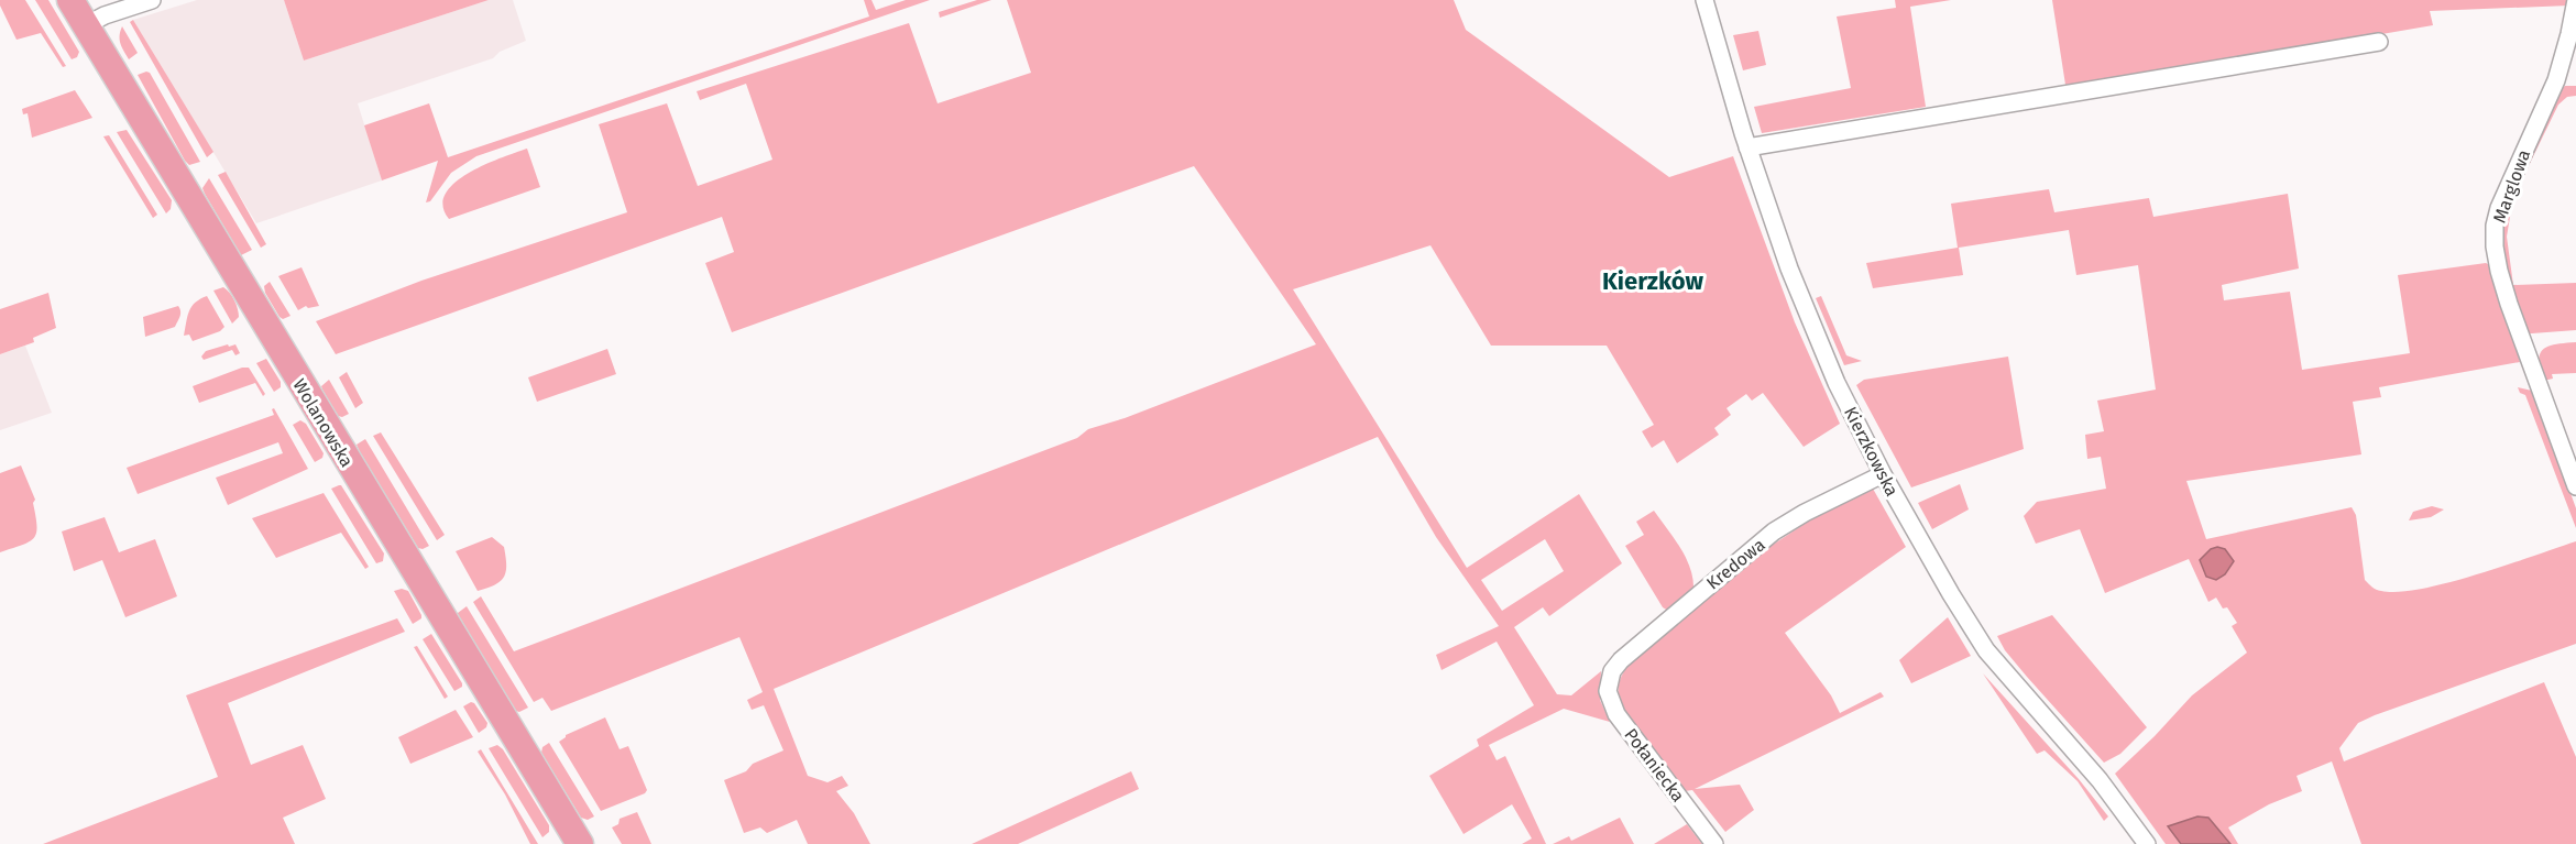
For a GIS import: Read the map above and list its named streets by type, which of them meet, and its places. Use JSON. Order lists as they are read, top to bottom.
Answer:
{
  "streets": {
    "main road": ["Wolanowska"],
    "street": [
      "Marglowa",
      "Kierzkowska",
      "Kredowa",
      "Połaniecka"
    ]
  },
  "crossings": [
    ["Kierzkowska", "Kredowa"],
    ["Kredowa", "Połaniecka"]
  ],
  "districts": ["Kierzków"]
}
